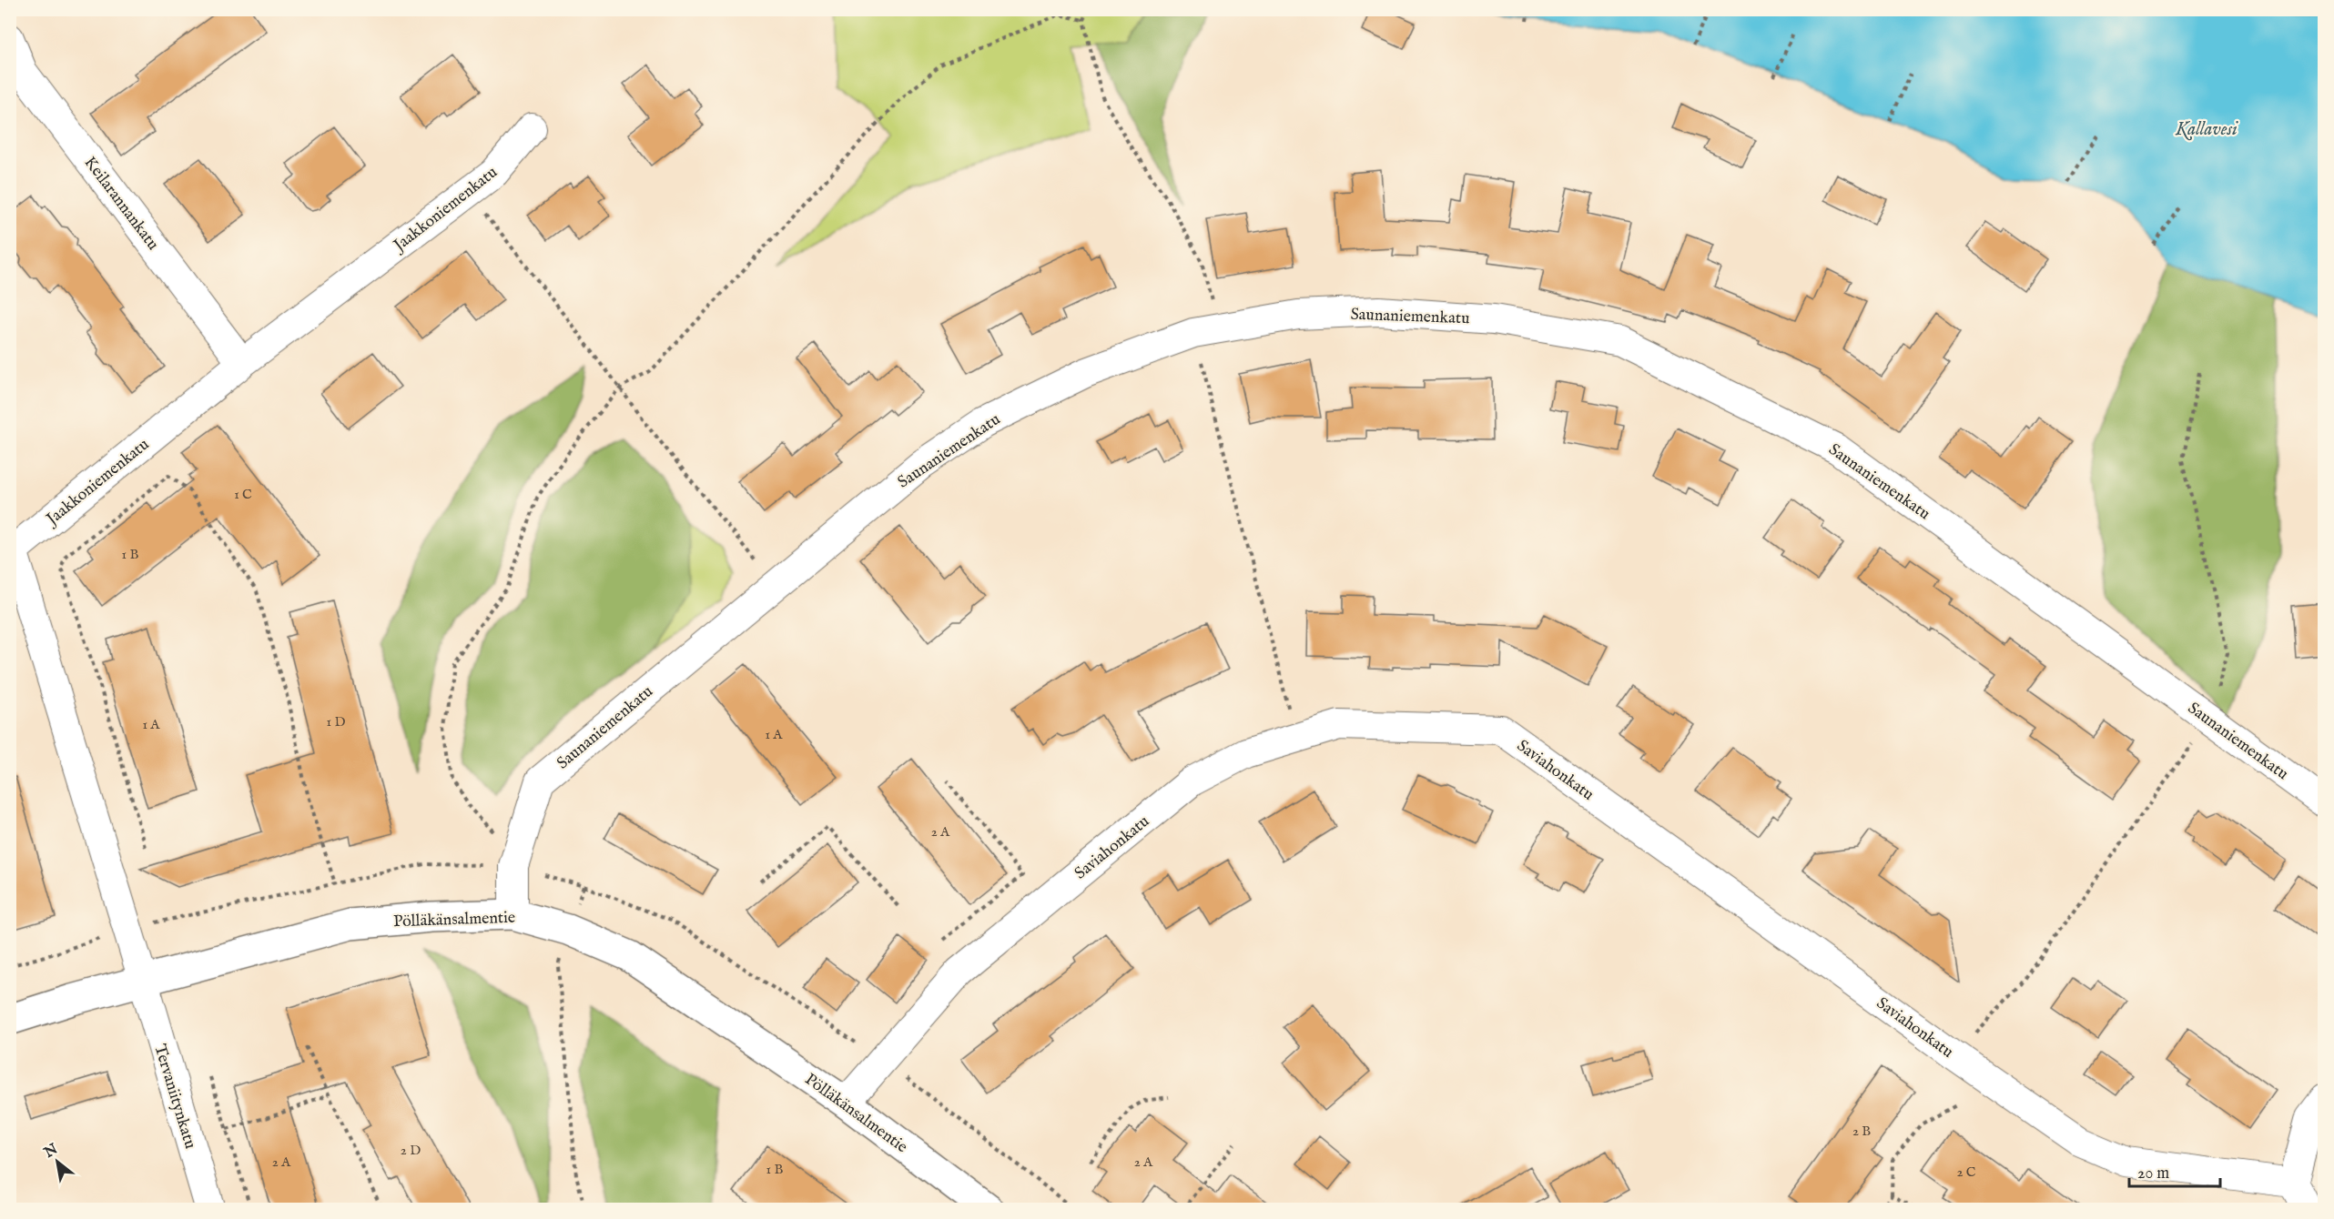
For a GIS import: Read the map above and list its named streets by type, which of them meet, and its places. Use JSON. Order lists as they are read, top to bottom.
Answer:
{
  "streets": {
    "street": [
      "Keilarannankatu",
      "Jaakkoniemenkatu",
      "Saunaniemenkatu",
      "Saviahonkatu",
      "Pölläkänsalmentie",
      "Tervaniitynkatu"
    ]
  },
  "crossings": [
    ["Keilarannankatu", "Jaakkoniemenkatu"],
    ["Jaakkoniemenkatu", "Pölläkänsalmentie"],
    ["Jaakkoniemenkatu", "Tervaniitynkatu"],
    ["Saunaniemenkatu", "Pölläkänsalmentie"],
    ["Saviahonkatu", "Pölläkänsalmentie"],
    ["Pölläkänsalmentie", "Tervaniitynkatu"]
  ],
  "water": ["Kallavesi"],
  "house_numbers": [
    "1 C",
    "1 B",
    "1 D",
    "1 A",
    "1 A",
    "2 A",
    "2 B",
    "2 D",
    "2 A",
    "2 A",
    "1 B",
    "2 C"
  ],
  "scale_bar": "20 m",
  "north": "top left"
}
